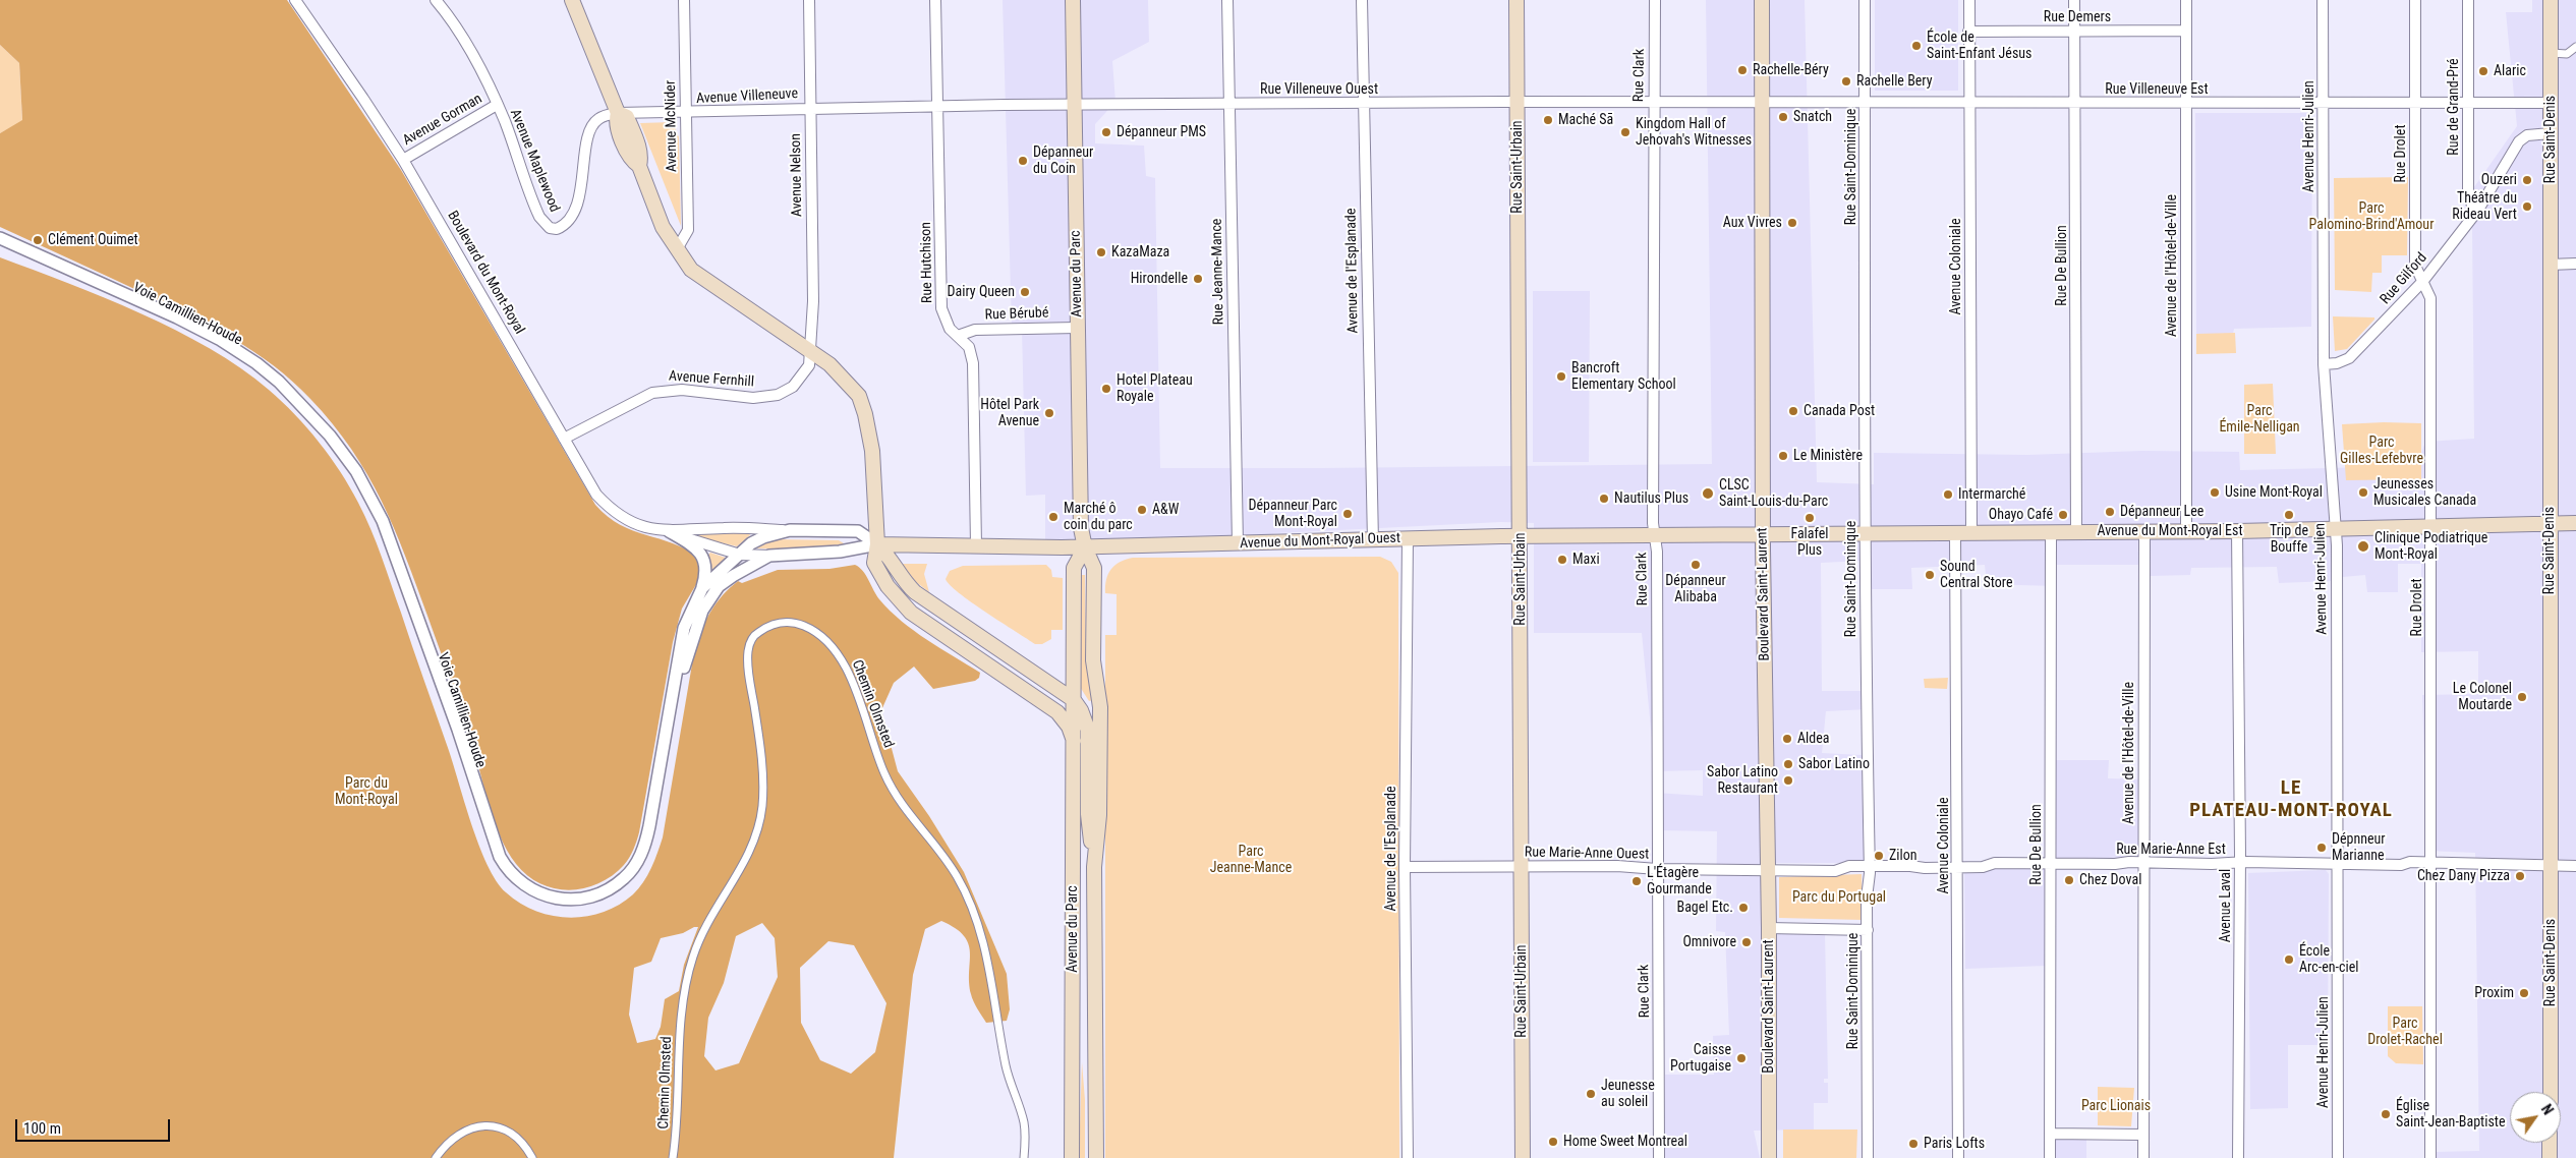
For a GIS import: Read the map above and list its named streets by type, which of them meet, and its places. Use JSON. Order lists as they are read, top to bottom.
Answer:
{
  "streets": {
    "main road": [
      "Rue Saint-Denis",
      "Rue Saint-Urbain",
      "Avenue du Parc",
      "Avenue du Mont-Royal Est",
      "Avenue du Mont-Royal Ouest",
      "Boulevard Saint-Laurent"
    ],
    "street": [
      "Rue Demers",
      "Rue Clark",
      "Rue Villeneuve Ouest",
      "Rue Villeneuve Est",
      "Avenue Villeneuve",
      "Rue de Grand-Pré",
      "Avenue Gorman",
      "Avenue McNider",
      "Avenue Henri-Julien",
      "Rue Drolet",
      "Avenue Maplewood",
      "Rue Saint-Dominique",
      "Avenue Nelson",
      "Rue Hutchison",
      "Rue De Bullion",
      "Avenue de l'Hôtel-de-Ville",
      "Avenue Coloniale",
      "Avenue de l'Esplanade",
      "Rue Jeanne-Mance",
      "Boulevard du Mont-Royal",
      "Rue Gilford",
      "Voie Camillien-Houde",
      "Rue Bérubé",
      "Avenue Fernhill",
      "Chemin Olmsted",
      "Rue Marie-Anne Est",
      "Rue Marie-Anne Ouest",
      "Avenue Laval"
    ]
  },
  "crossings": [
    ["Rue Demers", "Rue De Bullion"],
    ["Rue Demers", "Avenue de l'Hôtel-de-Ville"],
    ["Rue Demers", "Avenue Coloniale"],
    ["Rue Clark", "Rue Villeneuve Ouest"],
    ["Rue Clark", "Avenue du Mont-Royal Ouest"],
    ["Rue Clark", "Rue Marie-Anne Ouest"],
    ["Rue Villeneuve Ouest", "Rue Villeneuve Est"],
    ["Rue Villeneuve Ouest", "Avenue Villeneuve"],
    ["Rue Villeneuve Ouest", "Rue Saint-Urbain"],
    ["Rue Villeneuve Ouest", "Rue Hutchison"],
    ["Rue Villeneuve Ouest", "Avenue de l'Esplanade"],
    ["Rue Villeneuve Ouest", "Rue Jeanne-Mance"],
    ["Rue Villeneuve Ouest", "Avenue du Parc"],
    ["Rue Villeneuve Ouest", "Boulevard Saint-Laurent"],
    ["Rue Villeneuve Est", "Rue de Grand-Pré"],
    ["Rue Villeneuve Est", "Avenue Henri-Julien"],
    ["Rue Villeneuve Est", "Rue Saint-Denis"],
    ["Rue Villeneuve Est", "Rue Drolet"],
    ["Rue Villeneuve Est", "Rue Saint-Dominique"],
    ["Rue Villeneuve Est", "Rue De Bullion"],
    ["Rue Villeneuve Est", "Avenue de l'Hôtel-de-Ville"],
    ["Rue Villeneuve Est", "Avenue Coloniale"],
    ["Rue Villeneuve Est", "Boulevard Saint-Laurent"],
    ["Avenue Villeneuve", "Avenue McNider"],
    ["Avenue Villeneuve", "Avenue Maplewood"],
    ["Avenue Villeneuve", "Avenue Nelson"],
    ["Rue de Grand-Pré", "Rue Gilford"],
    ["Avenue Gorman", "Avenue Maplewood"],
    ["Avenue Gorman", "Boulevard du Mont-Royal"],
    ["Avenue Henri-Julien", "Rue Gilford"],
    ["Avenue Henri-Julien", "Avenue du Mont-Royal Est"],
    ["Avenue Henri-Julien", "Rue Marie-Anne Est"],
    ["Rue Saint-Denis", "Rue Gilford"],
    ["Rue Saint-Denis", "Avenue du Mont-Royal Est"],
    ["Rue Saint-Denis", "Rue Marie-Anne Est"],
    ["Rue Drolet", "Rue Gilford"],
    ["Rue Drolet", "Avenue du Mont-Royal Est"],
    ["Rue Drolet", "Rue Marie-Anne Est"],
    ["Rue Saint-Urbain", "Avenue du Mont-Royal Ouest"],
    ["Rue Saint-Urbain", "Rue Marie-Anne Ouest"],
    ["Rue Saint-Dominique", "Avenue du Mont-Royal Est"],
    ["Rue Saint-Dominique", "Rue Marie-Anne Est"],
    ["Avenue Nelson", "Avenue Fernhill"],
    ["Rue Hutchison", "Rue Bérubé"],
    ["Rue Hutchison", "Avenue du Mont-Royal Ouest"],
    ["Rue De Bullion", "Avenue du Mont-Royal Est"],
    ["Rue De Bullion", "Rue Marie-Anne Est"],
    ["Avenue de l'Hôtel-de-Ville", "Avenue du Mont-Royal Est"],
    ["Avenue de l'Hôtel-de-Ville", "Rue Marie-Anne Est"],
    ["Avenue Coloniale", "Avenue du Mont-Royal Est"],
    ["Avenue Coloniale", "Rue Marie-Anne Est"],
    ["Avenue de l'Esplanade", "Avenue du Mont-Royal Ouest"],
    ["Avenue de l'Esplanade", "Rue Marie-Anne Ouest"],
    ["Rue Jeanne-Mance", "Avenue du Mont-Royal Ouest"],
    ["Boulevard du Mont-Royal", "Voie Camillien-Houde"],
    ["Boulevard du Mont-Royal", "Avenue Fernhill"],
    ["Boulevard du Mont-Royal", "Avenue du Mont-Royal Ouest"],
    ["Avenue du Parc", "Rue Bérubé"],
    ["Avenue du Parc", "Avenue du Mont-Royal Ouest"],
    ["Avenue du Mont-Royal Est", "Avenue du Mont-Royal Ouest"],
    ["Avenue du Mont-Royal Est", "Boulevard Saint-Laurent"],
    ["Avenue du Mont-Royal Est", "Avenue Laval"],
    ["Avenue du Mont-Royal Ouest", "Boulevard Saint-Laurent"],
    ["Boulevard Saint-Laurent", "Rue Marie-Anne Est"],
    ["Boulevard Saint-Laurent", "Rue Marie-Anne Ouest"],
    ["Rue Marie-Anne Est", "Rue Marie-Anne Ouest"],
    ["Rue Marie-Anne Est", "Avenue Laval"]
  ],
  "districts": ["LE PLATEAU-MONT-ROYAL"],
  "parks": [
    "Parc Palomino-Brind'Amour",
    "Parc Émile-Nelligan",
    "Parc Gilles-Lefebvre",
    "Parc du Mont-Royal",
    "Parc Jeanne-Mance",
    "Parc du Portugal",
    "Parc Drolet-Rachel",
    "Parc Lionais"
  ],
  "places": [
    "École de Saint-Enfant Jésus",
    "Rachelle-Béry",
    "Alaric",
    "Rachelle Bery",
    "Snatch",
    "Maché Sā",
    "Dépanneur PMS",
    "Kingdom Hall of Jehovah's Witnesses",
    "Dépanneur du Coin",
    "Ouzeri",
    "Théâtre du Rideau Vert",
    "Aux Vivres",
    "Clément Ouimet",
    "KazaMaza",
    "Hirondelle",
    "Dairy Queen",
    "Bancroft Elementary School",
    "Hotel Plateau Royale",
    "Canada Post",
    "Hôtel Park Avenue",
    "Le Ministère",
    "Usine Mont-Royal",
    "Jeunesses Musicales Canada",
    "CLSC Saint-Louis-du-Parc",
    "Intermarché",
    "Nautilus Plus",
    "A&W",
    "Dépanneur Lee",
    "Dépanneur Parc Mont-Royal",
    "Ohayo Café",
    "Trip de Bouffe",
    "Marché ô coin du parc",
    "Falafel Plus",
    "Clinique Podiatrique Mont-Royal",
    "Maxi",
    "Dépanneur Alibaba",
    "Sound Central Store",
    "Le Colonel Moutarde",
    "Aldea",
    "Sabor Latino",
    "Sabor Latino Restaurant",
    "Dépnneur Marianne",
    "Zilon",
    "Chez Dany Pizza",
    "Chez Doval",
    "L'Étagère Gourmande",
    "Bagel Etc.",
    "Omnivore",
    "École Arc-en-ciel",
    "Proxim",
    "Caisse Portugaise",
    "Jeunesse au soleil",
    "Église Saint-Jean-Baptiste",
    "Home Sweet Montreal",
    "Paris Lofts"
  ],
  "scale_bar": "100 m",
  "north": "top right"
}
